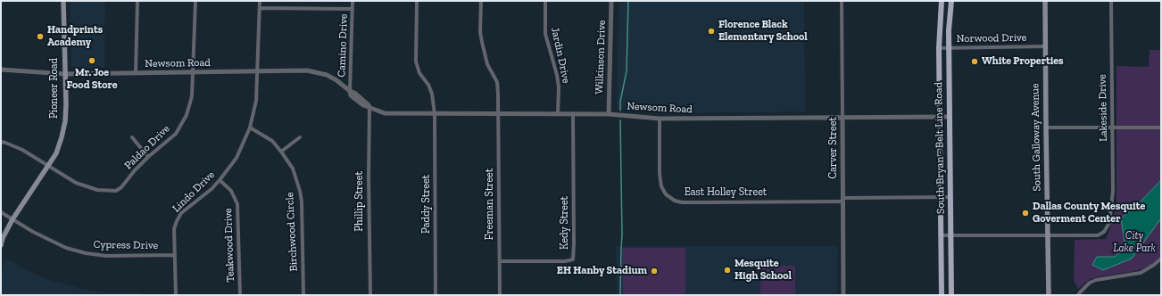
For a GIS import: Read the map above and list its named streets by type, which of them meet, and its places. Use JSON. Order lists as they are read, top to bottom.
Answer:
{
  "streets": {
    "main road": ["Pioneer Road", "South Galloway Avenue", "South Bryan - Belt Line Road"],
    "street": [
      "Norwood Drive",
      "Camino Drive",
      "Jardin Drive",
      "Wilkinson Drive",
      "Newsom Road",
      "Lakeside Drive",
      "Paldao Drive",
      "Carver Street",
      "Lindo Drive",
      "East Holley Street",
      "Phillip Street",
      "Paddy Street",
      "Freeman Street",
      "Kedy Street",
      "Birchwood Circle",
      "Cypress Drive",
      "Teakwood Drive"
    ]
  },
  "crossings": [
    ["Norwood Drive", "South Galloway Avenue"],
    ["Norwood Drive", "South Bryan - Belt Line Road"],
    ["Camino Drive", "Newsom Road"],
    ["Jardin Drive", "Newsom Road"],
    ["Wilkinson Drive", "Newsom Road"],
    ["Newsom Road", "Pioneer Road"],
    ["Newsom Road", "Paldao Drive"],
    ["Newsom Road", "Carver Street"],
    ["Newsom Road", "South Bryan - Belt Line Road"],
    ["Newsom Road", "Lindo Drive"],
    ["Newsom Road", "East Holley Street"],
    ["Newsom Road", "Phillip Street"],
    ["Newsom Road", "Paddy Street"],
    ["Newsom Road", "Freeman Street"],
    ["Newsom Road", "Kedy Street"],
    ["Pioneer Road", "Paldao Drive"],
    ["Pioneer Road", "Cypress Drive"],
    ["Lakeside Drive", "South Galloway Avenue"],
    ["Carver Street", "East Holley Street"],
    ["South Bryan - Belt Line Road", "East Holley Street"],
    ["Lindo Drive", "Birchwood Circle"],
    ["Lindo Drive", "Cypress Drive"],
    ["Lindo Drive", "Teakwood Drive"],
    ["Freeman Street", "Kedy Street"]
  ],
  "parks": ["City Lake Park"],
  "places": [
    "Florence Black Elementary School",
    "Handprints Academy",
    "Mr. Joe Food Store",
    "White Properties",
    "Dallas County Mesquite Goverment Center",
    "Mesquite High School",
    "EH Hanby Stadium"
  ]
}
